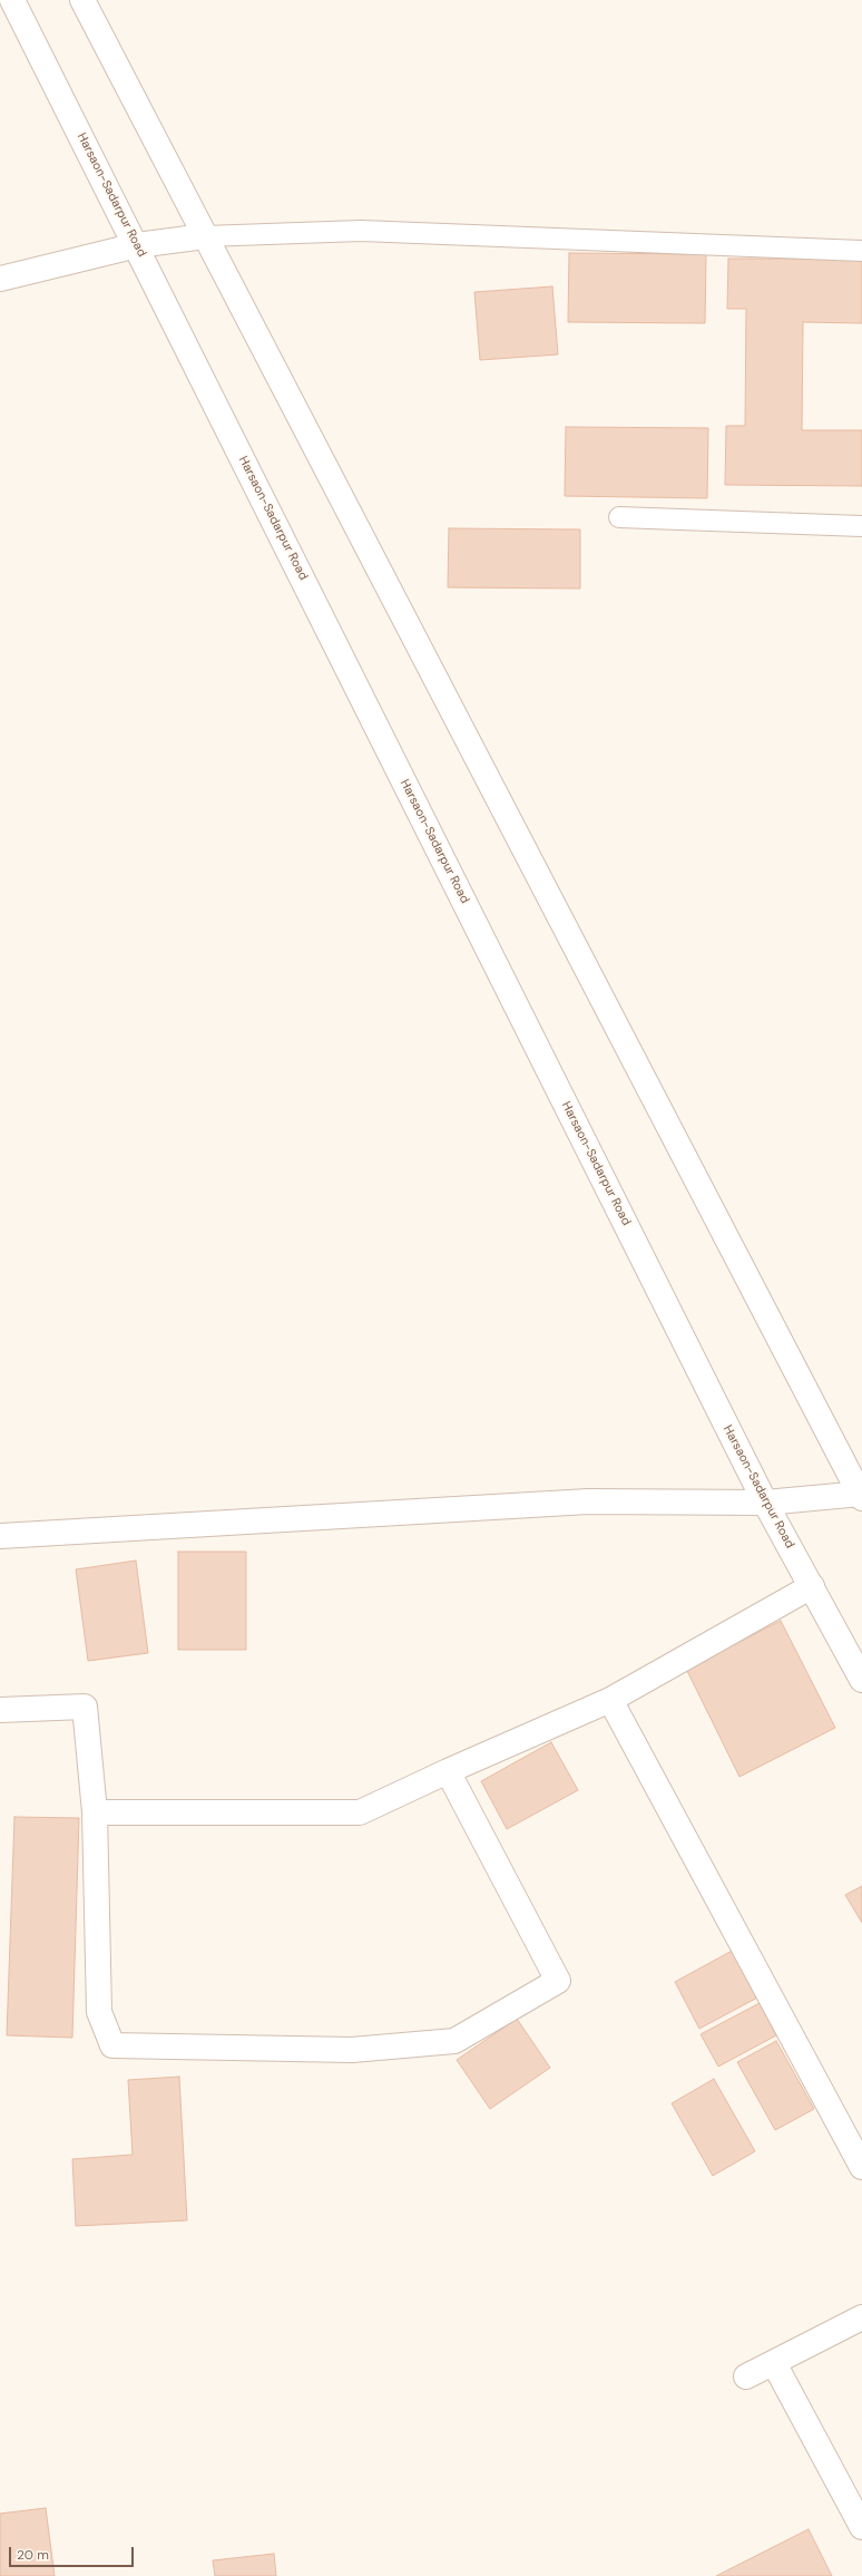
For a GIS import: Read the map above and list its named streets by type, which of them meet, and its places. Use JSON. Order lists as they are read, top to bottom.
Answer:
{
  "streets": {
    "street": ["Harsaon-Sadarpur Road"]
  },
  "scale_bar": "20 m"
}
